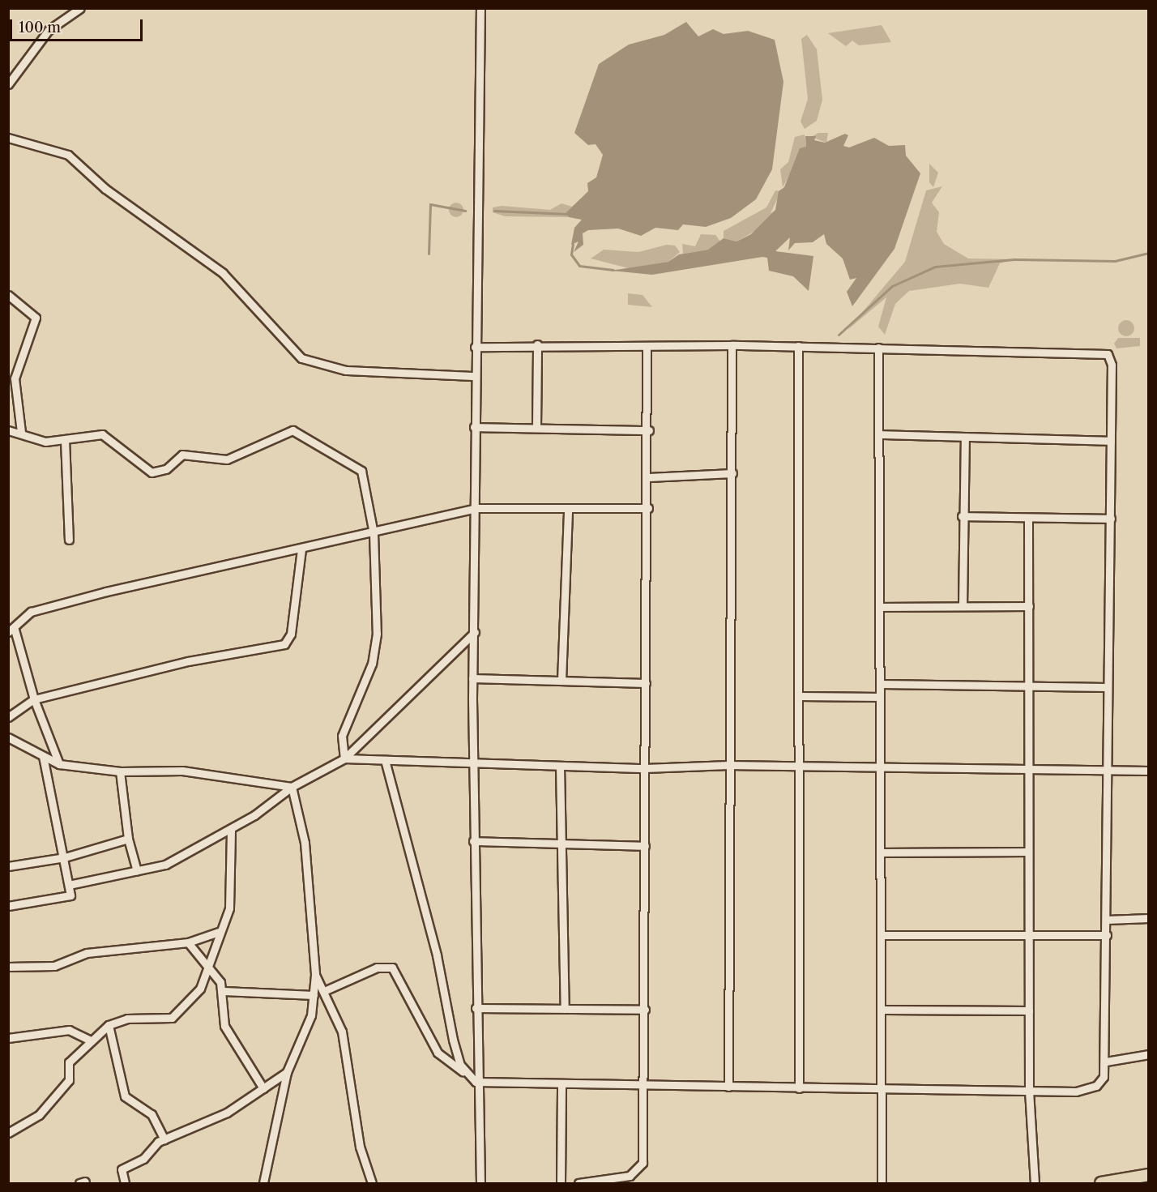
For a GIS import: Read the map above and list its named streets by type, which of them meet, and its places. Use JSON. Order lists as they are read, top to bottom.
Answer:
{
  "scale_bar": "100 m"
}
